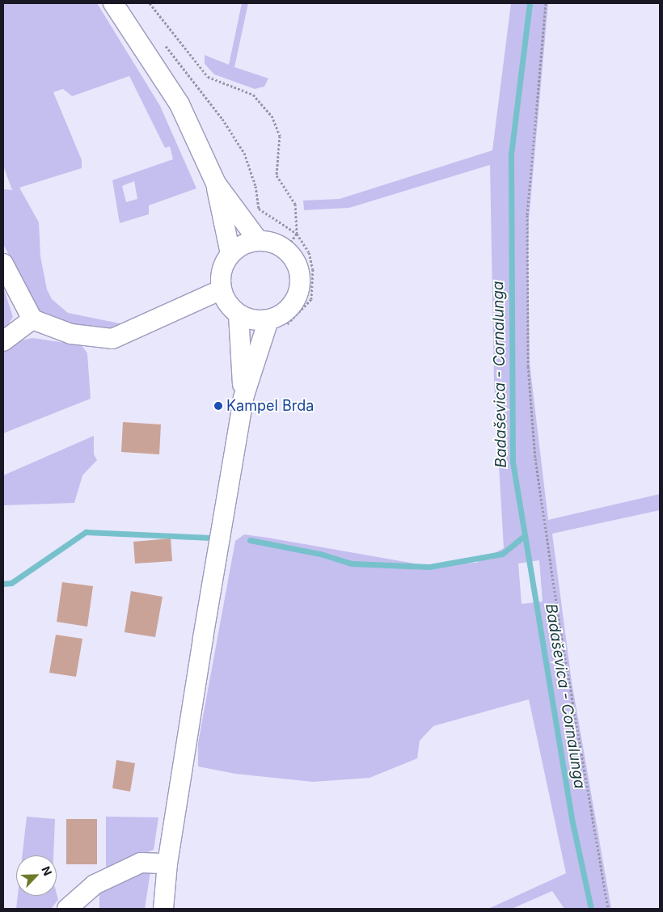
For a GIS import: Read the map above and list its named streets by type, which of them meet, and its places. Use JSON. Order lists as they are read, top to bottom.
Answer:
{
  "water": ["Badaševica - Cornalunga"],
  "places": ["Kampel Brda"],
  "north": "top right"
}
